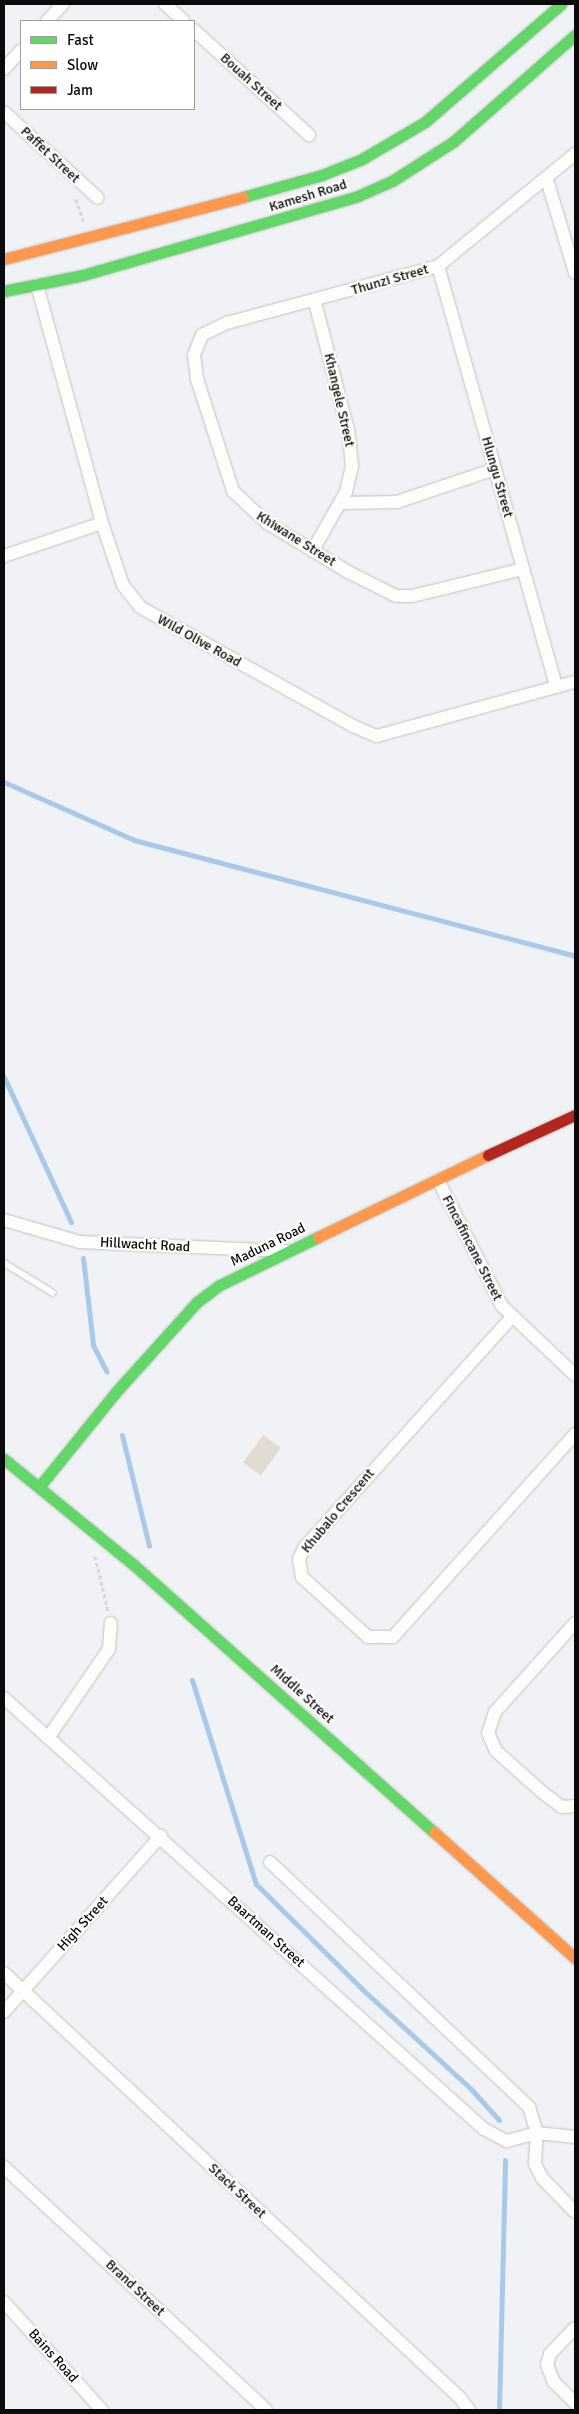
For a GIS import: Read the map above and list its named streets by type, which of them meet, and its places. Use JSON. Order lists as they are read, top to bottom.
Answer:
{
  "streets": {
    "main road": ["Kamesh Road", "Maduna Road", "Middle Street"],
    "street": [
      "Bouah Street",
      "Paffet Street",
      "Thunzi Street",
      "Khangele Street",
      "Hlungu Street",
      "Khiwane Street",
      "Wild Olive Road",
      "Hillwacht Road",
      "Fincafincane Street",
      "Khubalo Crescent",
      "High Street",
      "Baartman Street",
      "Stack Street",
      "Brand Street",
      "Bains Road"
    ]
  },
  "crossings": [
    ["Kamesh Road", "Wild Olive Road"],
    ["Thunzi Street", "Khangele Street"],
    ["Thunzi Street", "Hlungu Street"],
    ["Thunzi Street", "Khiwane Street"],
    ["Khangele Street", "Khiwane Street"],
    ["Hlungu Street", "Khiwane Street"],
    ["Hlungu Street", "Wild Olive Road"],
    ["Hillwacht Road", "Maduna Road"],
    ["Maduna Road", "Fincafincane Street"],
    ["Maduna Road", "Middle Street"],
    ["Fincafincane Street", "Khubalo Crescent"],
    ["High Street", "Baartman Street"],
    ["High Street", "Stack Street"]
  ],
  "legend": ["Fast", "Slow", "Jam"]
}
